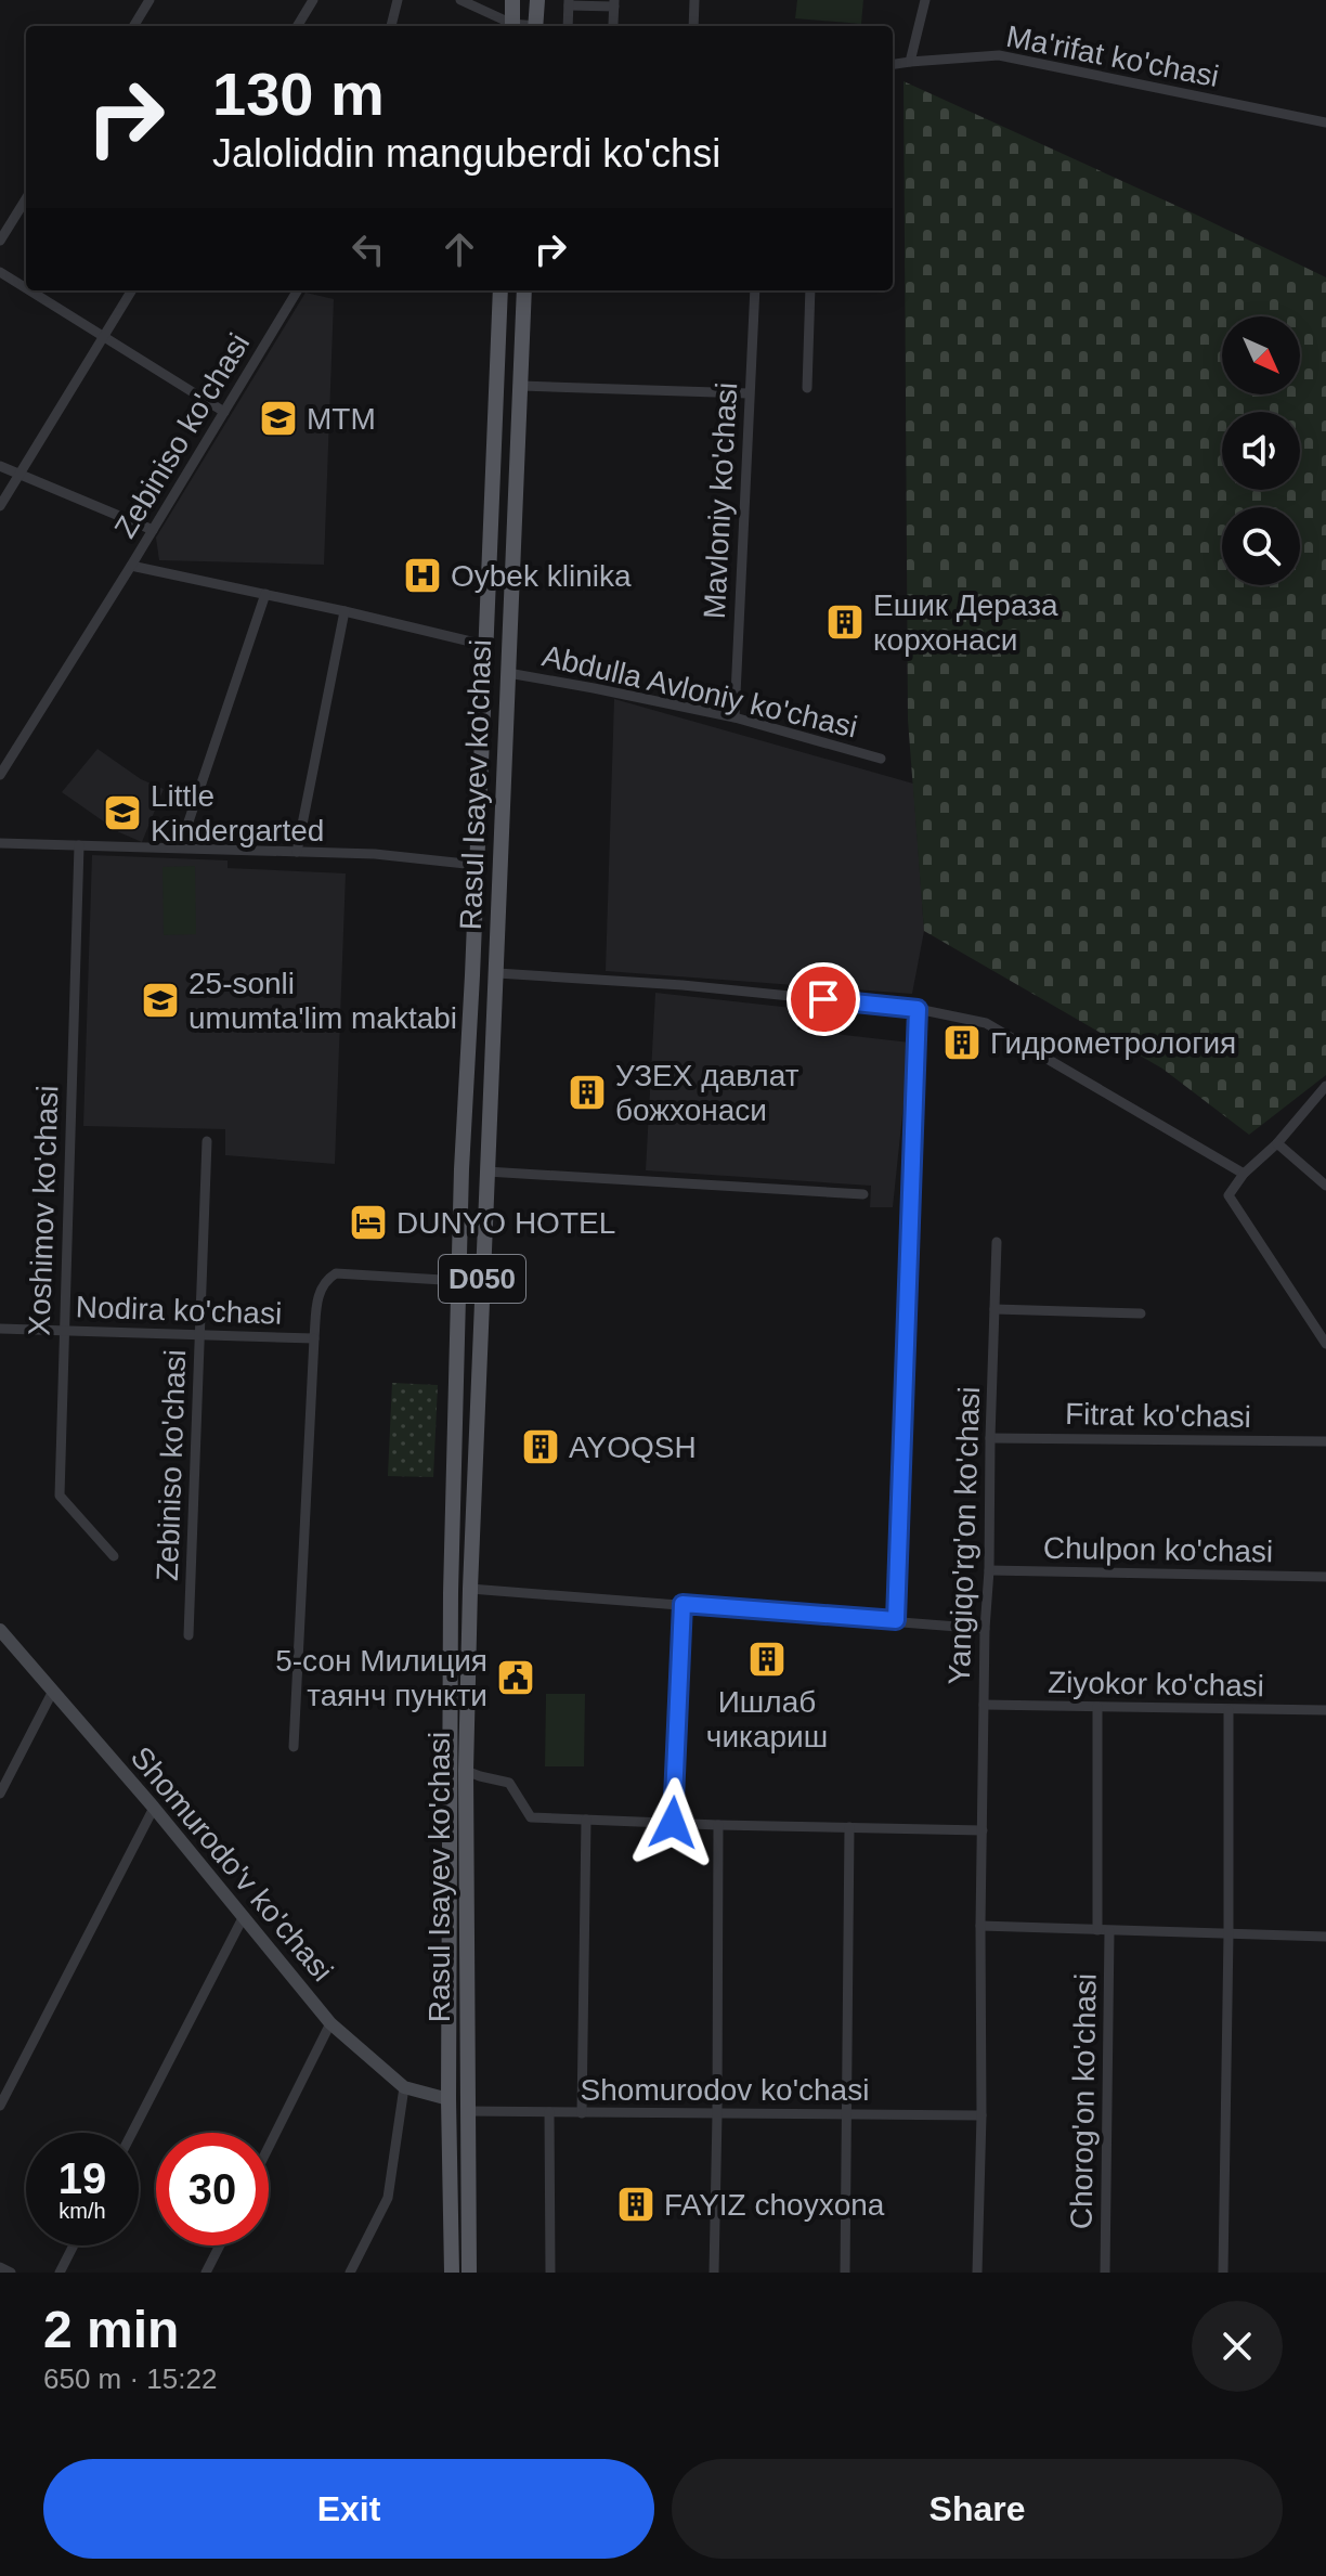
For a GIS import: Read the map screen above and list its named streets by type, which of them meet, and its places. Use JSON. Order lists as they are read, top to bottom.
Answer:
{
  "streets": {
    "main road": ["Rasul Isayev ko'chasi", "D050"],
    "street": [
      "Ma'rifat ko'chasi",
      "Zebiniso ko'chasi",
      "Mavloniy ko'chasi",
      "Abdulla Avloniy ko'chasi",
      "Xoshimov ko'chasi",
      "Nodira ko'chasi",
      "Fitrat ko'chasi",
      "Yangiqo'rg'on ko'chasi",
      "Chulpon ko'chasi",
      "Ziyokor ko'chasi",
      "Shomurodo'v ko'chasi",
      "Shomurodov ko'chasi",
      "Chorog'on ko'chasi"
    ]
  },
  "crossings": [
    ["Zebiniso ko'chasi", "Rasul Isayev ko'chasi"],
    ["Zebiniso ko'chasi", "Nodira ko'chasi"],
    ["Mavloniy ko'chasi", "Abdulla Avloniy ko'chasi"],
    ["Abdulla Avloniy ko'chasi", "Rasul Isayev ko'chasi"],
    ["Rasul Isayev ko'chasi", "Nodira ko'chasi"],
    ["Rasul Isayev ko'chasi", "Shomurodo'v ko'chasi"],
    ["Rasul Isayev ko'chasi", "Shomurodov ko'chasi"],
    ["Xoshimov ko'chasi", "Nodira ko'chasi"],
    ["Fitrat ko'chasi", "Yangiqo'rg'on ko'chasi"],
    ["Yangiqo'rg'on ko'chasi", "Chulpon ko'chasi"],
    ["Yangiqo'rg'on ko'chasi", "Ziyokor ko'chasi"],
    ["Yangiqo'rg'on ko'chasi", "Shomurodov ko'chasi"],
    ["Yangiqo'rg'on ko'chasi", "Chorog'on ko'chasi"],
    ["Ziyokor ko'chasi", "Chorog'on ko'chasi"]
  ],
  "places": {
    "school or university": ["MTM", "Little Kindergarted", "25-sonli umumta'lim maktabi"],
    "hospital": ["Oybek klinika"],
    "building": [
      "Ешик Дераза корхонаси",
      "Гидрометрология",
      "УЗЕХ давлат божхонаси",
      "AYOQSH",
      "Ишлаб чикариш",
      "FAYIZ choyxona"
    ],
    "hotel": ["DUNYO HOTEL"],
    "public building": ["5-сон Милиция таянч пункти"]
  },
  "north": "bottom right",
  "page": {
    "turn": ["130 m", "Jaloliddin manguberdi ko'chsi"],
    "speed": "19 km/h",
    "limit": "30",
    "heading": ["2 min", "650 m · 15:22"],
    "buttons": ["Exit", "Share"]
  }
}
